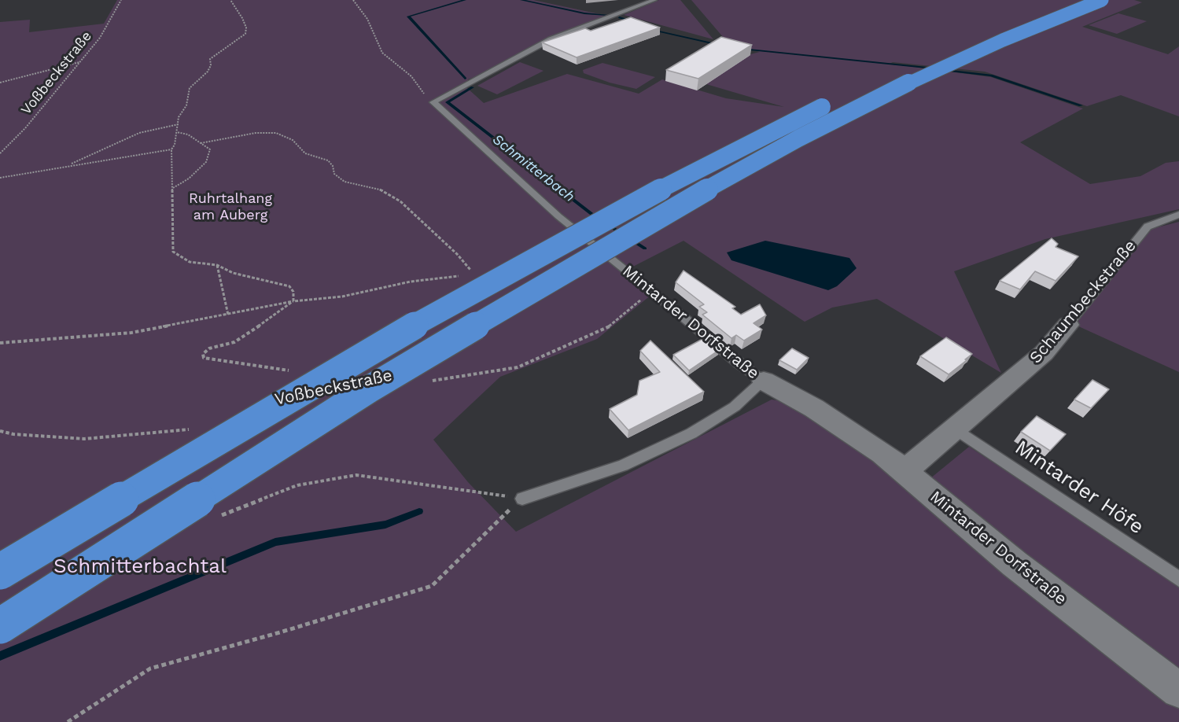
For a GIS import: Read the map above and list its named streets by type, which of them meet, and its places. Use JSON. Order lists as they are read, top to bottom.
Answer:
{
  "streets": {
    "street": ["Schaumbeckstraße", "Mintarder Dorfstraße"],
    "lane": ["Mintarder Höfe"],
    "path": ["Voßbeckstraße"]
  },
  "crossings": [
    ["Schaumbeckstraße", "Mintarder Dorfstraße"],
    ["Schaumbeckstraße", "Mintarder Höfe"]
  ],
  "water": ["Schmitterbach"],
  "parks": ["Ruhrtalhang am Auberg", "Schmitterbachtal"]
}
